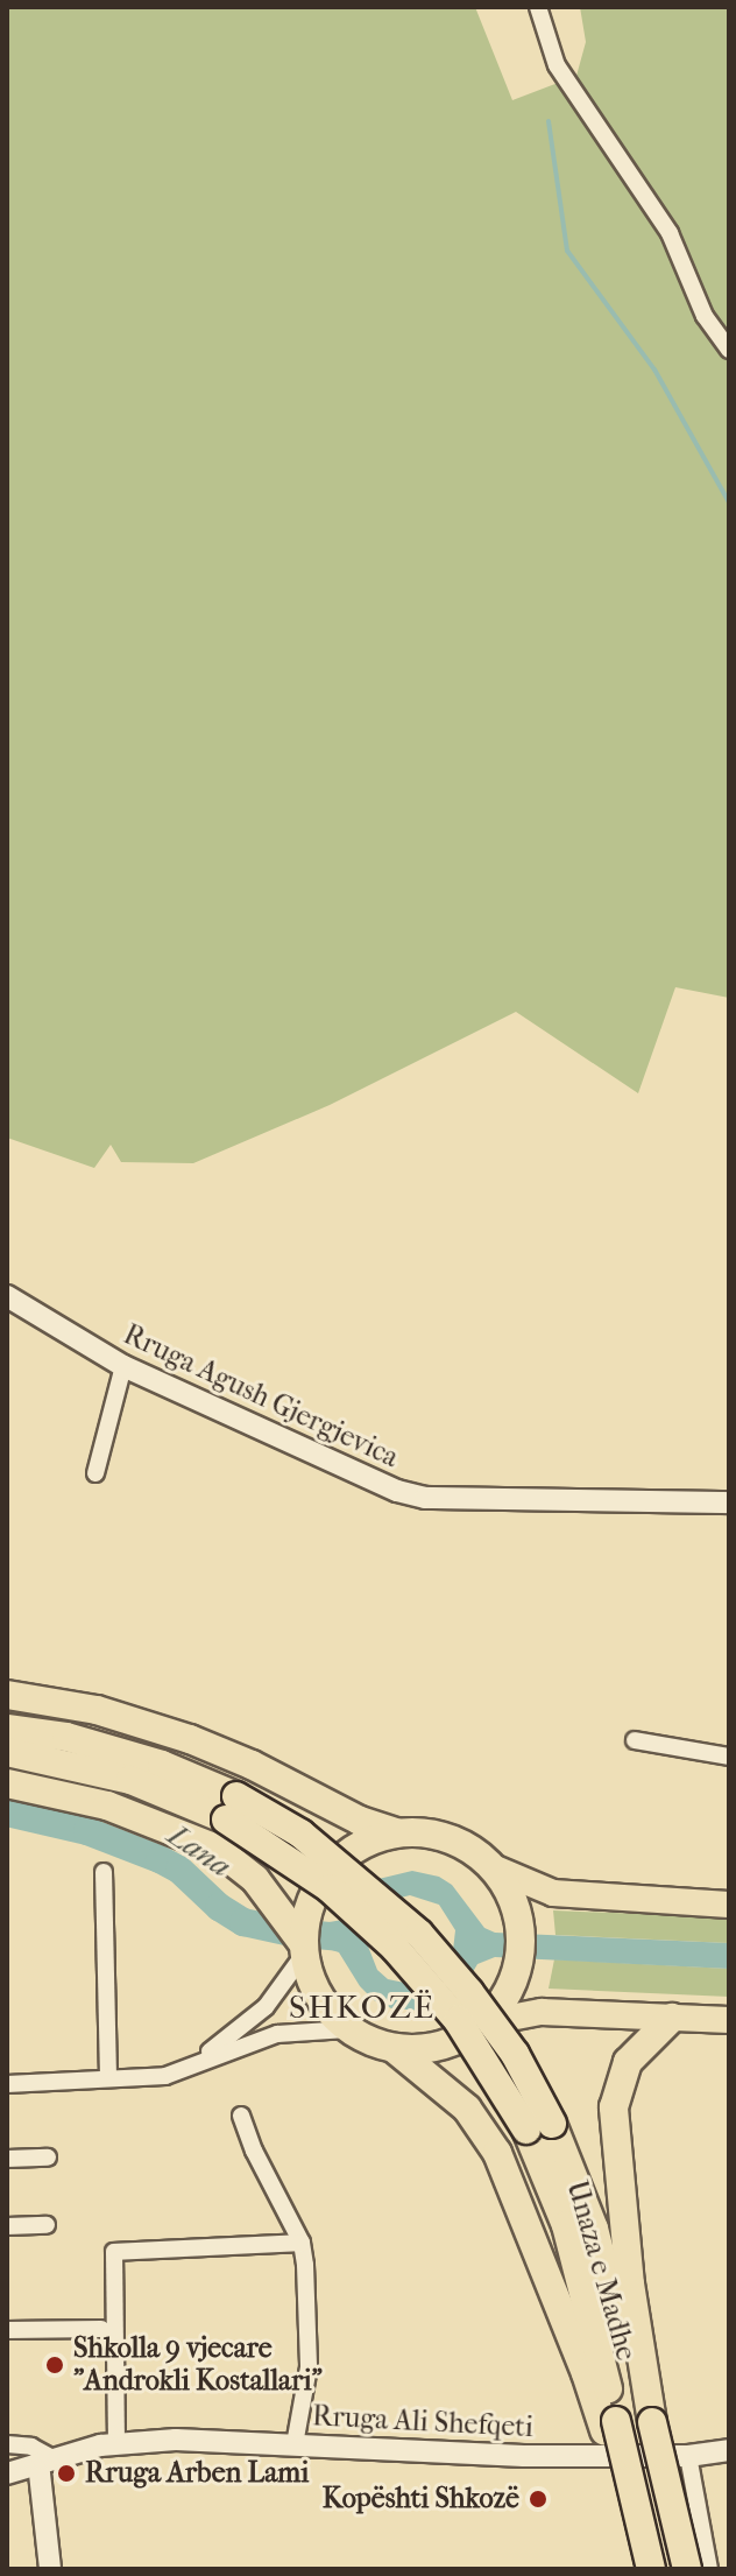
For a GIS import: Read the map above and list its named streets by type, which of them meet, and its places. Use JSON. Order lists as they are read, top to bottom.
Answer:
{
  "streets": {
    "highway": ["Unaza e Madhe"],
    "main road": ["Rruga Agush Gjergjevica", "Rruga Ali Shefqeti"]
  },
  "districts": ["SHKOZË"],
  "water": ["Lana"],
  "places": ["Shkolla 9 vjecare \"Androkli Kostallari\"", "Rruga Arben Lami", "Kopështi Shkozë"]
}
